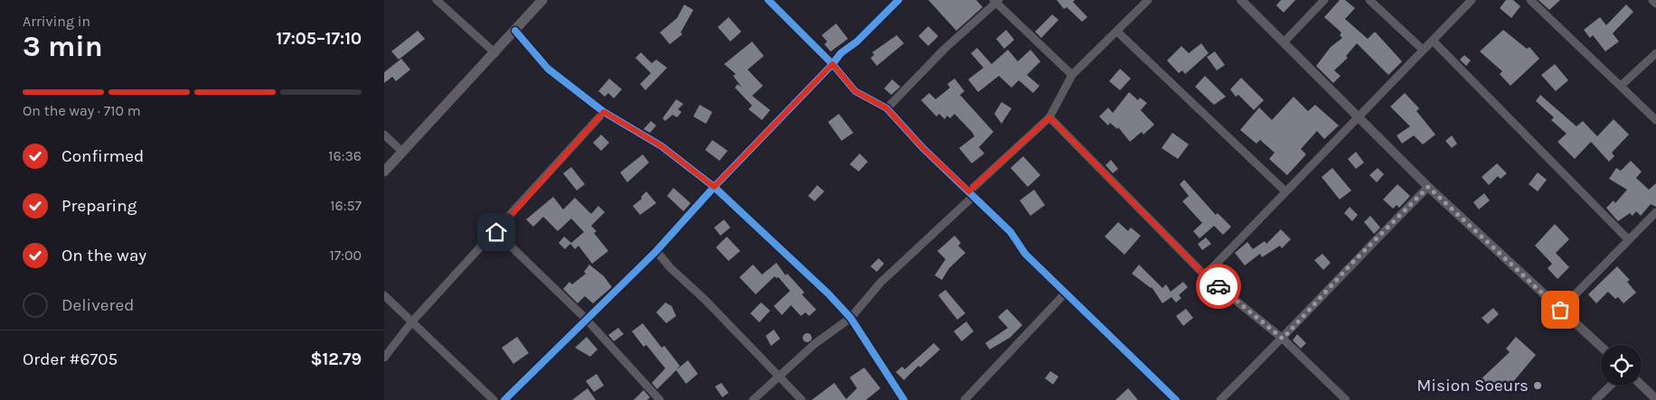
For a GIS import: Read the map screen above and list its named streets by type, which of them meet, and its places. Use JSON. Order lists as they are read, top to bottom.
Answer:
{
  "places": ["Mision Soeurs"],
  "page": {
    "heading": ["3 min", "Arriving in", "17:05–17:10"],
    "panel": ["Order #6705", "$12.79"],
    "bar": "On the way · 710 m",
    "list": [
      ["Confirmed", "16:36"],
      ["Preparing", "16:57"],
      ["On the way", "17:00"],
      "Delivered"
    ]
  }
}
